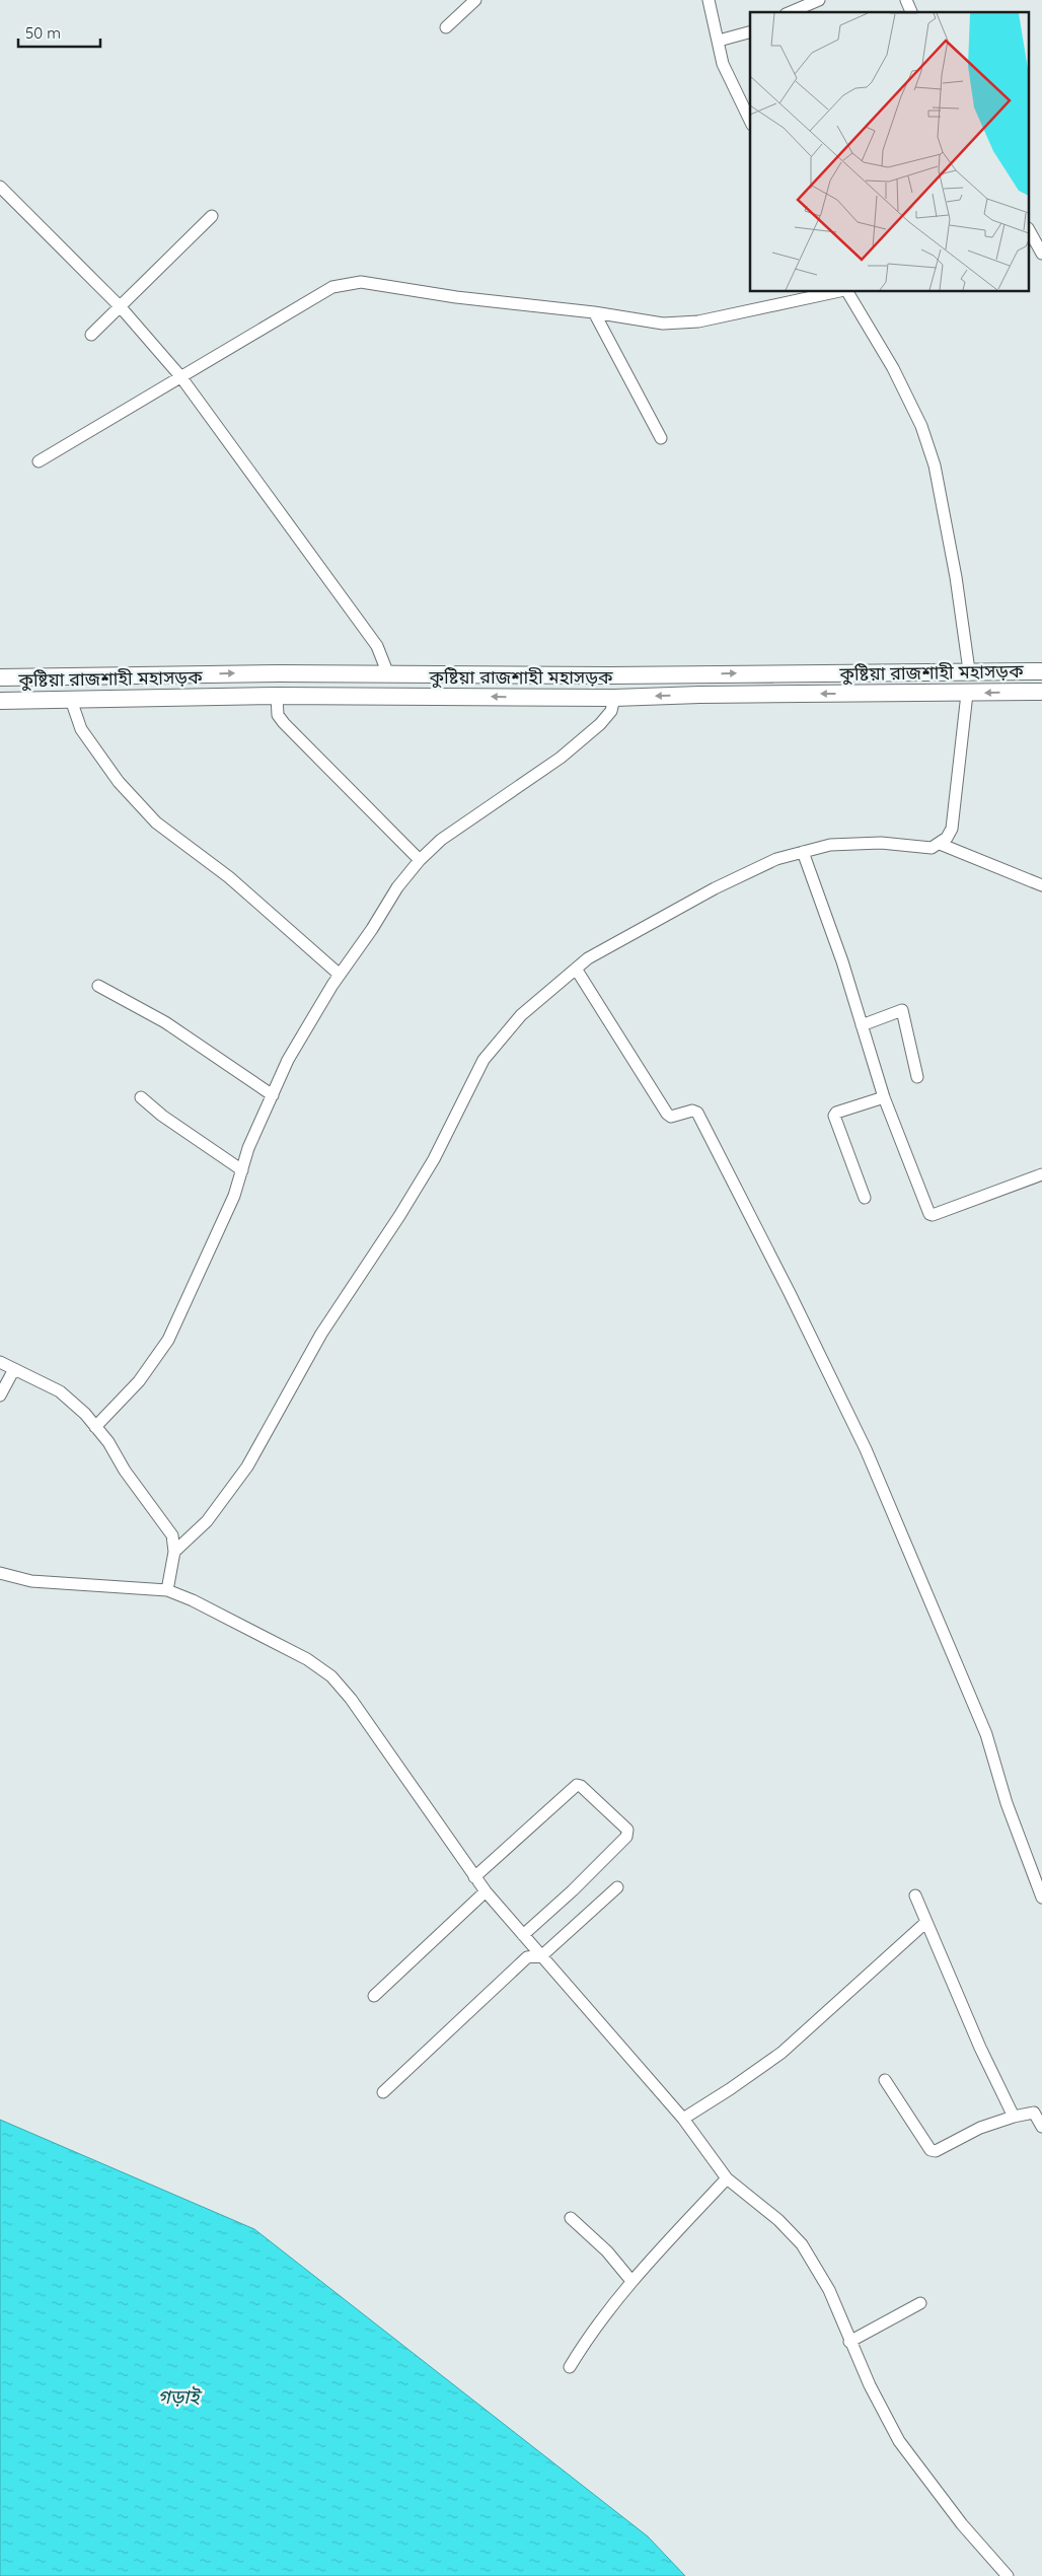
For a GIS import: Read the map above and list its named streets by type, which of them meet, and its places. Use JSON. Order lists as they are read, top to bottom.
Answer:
{
  "streets": {
    "highway": ["কুষ্টিয়া রাজশাহী মহাসড়ক"]
  },
  "water": ["গড়াই"],
  "scale_bar": "50 m"
}
